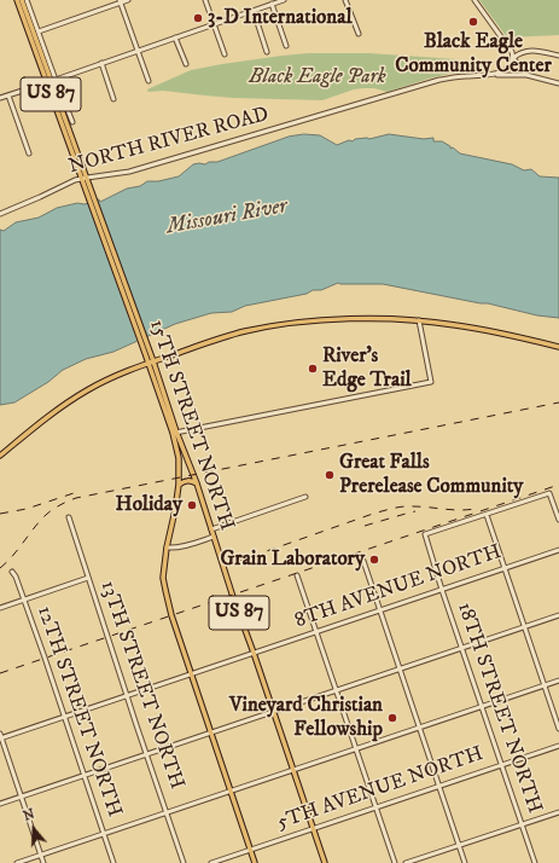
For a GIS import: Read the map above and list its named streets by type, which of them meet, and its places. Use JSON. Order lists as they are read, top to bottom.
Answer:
{
  "streets": {
    "main road": ["US 87", "15TH STREET NORTH"],
    "street": [
      "NORTH RIVER ROAD",
      "8TH AVENUE NORTH",
      "13TH STREET NORTH",
      "18TH STREET NORTH",
      "12TH STREET NORTH",
      "5TH AVENUE NORTH"
    ]
  },
  "crossings": [
    ["US 87", "15TH STREET NORTH"],
    ["US 87", "8TH AVENUE NORTH"],
    ["US 87", "5TH AVENUE NORTH"],
    ["NORTH RIVER ROAD", "15TH STREET NORTH"],
    ["15TH STREET NORTH", "8TH AVENUE NORTH"],
    ["15TH STREET NORTH", "5TH AVENUE NORTH"],
    ["8TH AVENUE NORTH", "13TH STREET NORTH"],
    ["8TH AVENUE NORTH", "18TH STREET NORTH"],
    ["8TH AVENUE NORTH", "12TH STREET NORTH"],
    ["18TH STREET NORTH", "5TH AVENUE NORTH"]
  ],
  "water": ["Missouri River"],
  "parks": ["Black Eagle Park"],
  "places": [
    "3-D International",
    "Black Eagle Community Center",
    "River's Edge Trail",
    "Great Falls Prerelease Community",
    "Holiday",
    "Grain Laboratory",
    "Vineyard Christian Fellowship"
  ],
  "north": "top"
}
